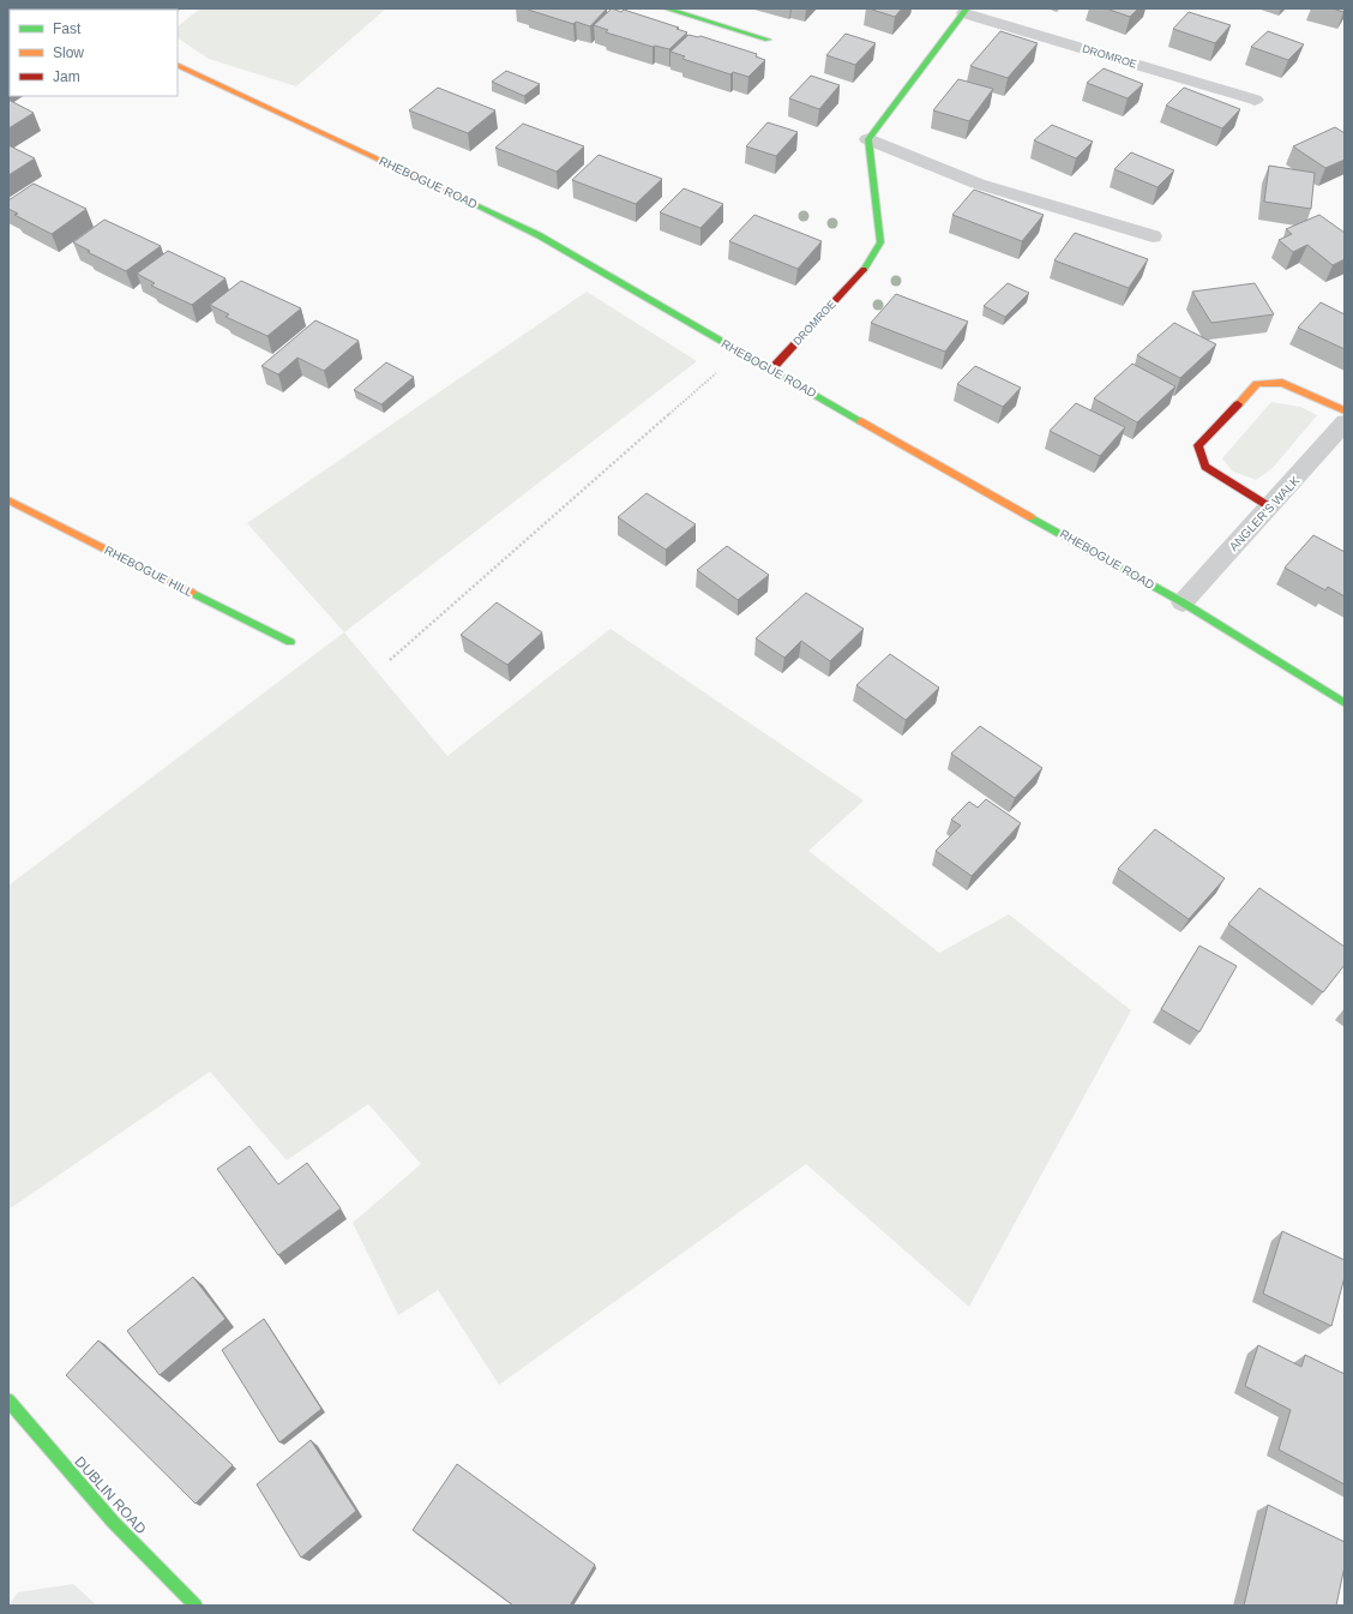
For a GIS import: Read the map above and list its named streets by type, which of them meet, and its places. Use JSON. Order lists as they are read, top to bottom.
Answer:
{
  "streets": {
    "street": [
      "DROMROE",
      "RHEBOGUE ROAD",
      "ANGLER'S WALK",
      "RHEBOGUE HILL",
      "DUBLIN ROAD"
    ]
  },
  "crossings": [
    ["DROMROE", "RHEBOGUE ROAD"],
    ["RHEBOGUE ROAD", "ANGLER'S WALK"]
  ],
  "legend": ["Fast", "Slow", "Jam"]
}
